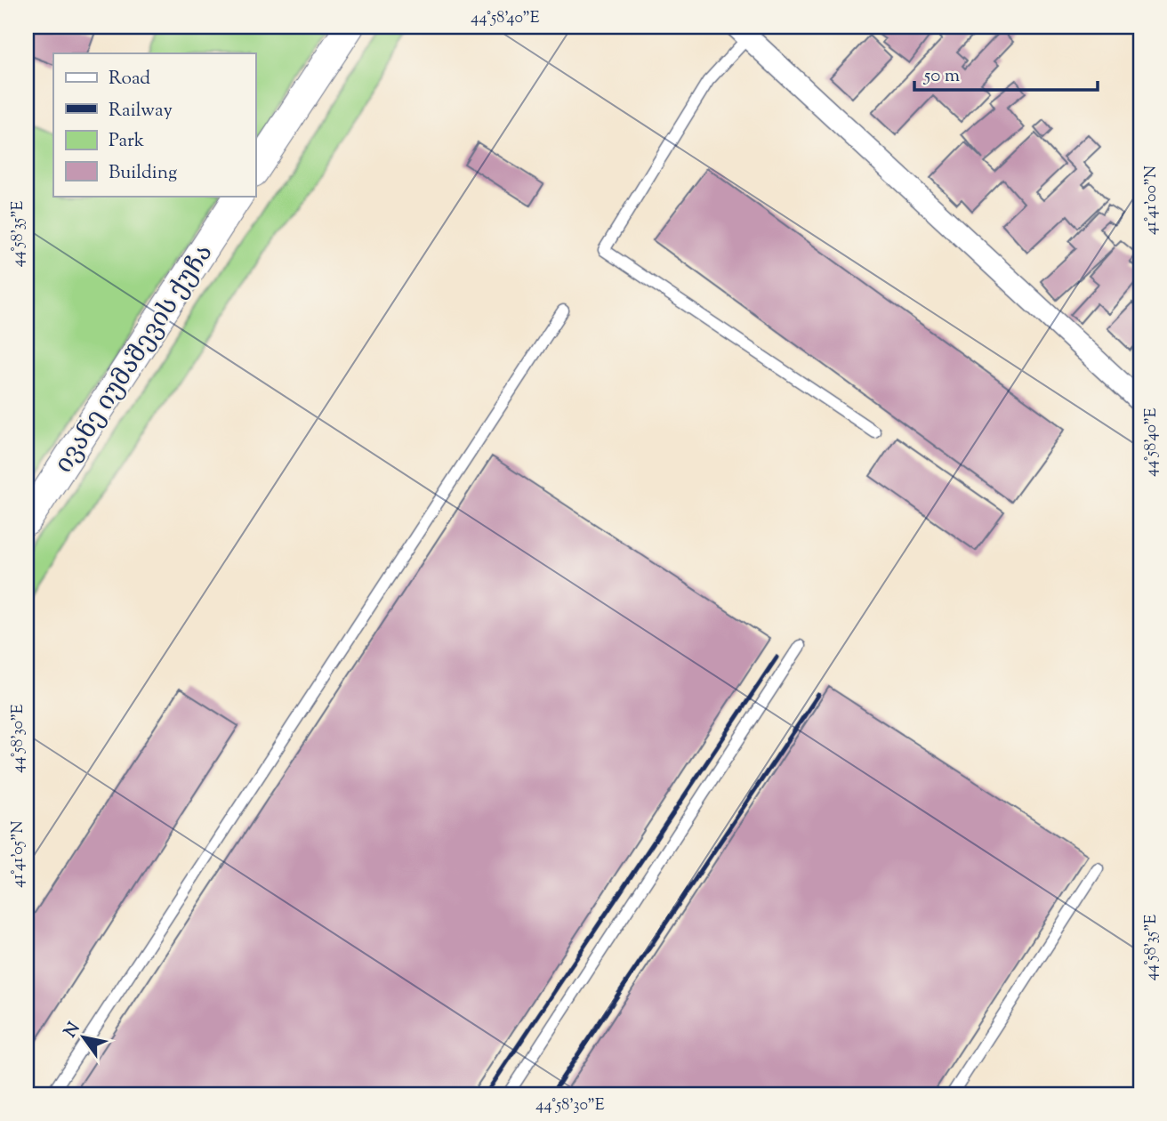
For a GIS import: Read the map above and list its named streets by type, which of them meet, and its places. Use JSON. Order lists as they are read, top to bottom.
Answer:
{
  "streets": {
    "street": ["ივანე იუმაშევის ქუჩა"]
  },
  "legend": [
    "Road",
    "Railway",
    "Park",
    "Building"
  ],
  "scale_bar": "50 m",
  "north": "top left",
  "coordinates": [
    "44°58'40\"E",
    "41°41'00\"N",
    "44°58'35\"E",
    "44°58'30\"E",
    "41°41'05\"N"
  ]
}
